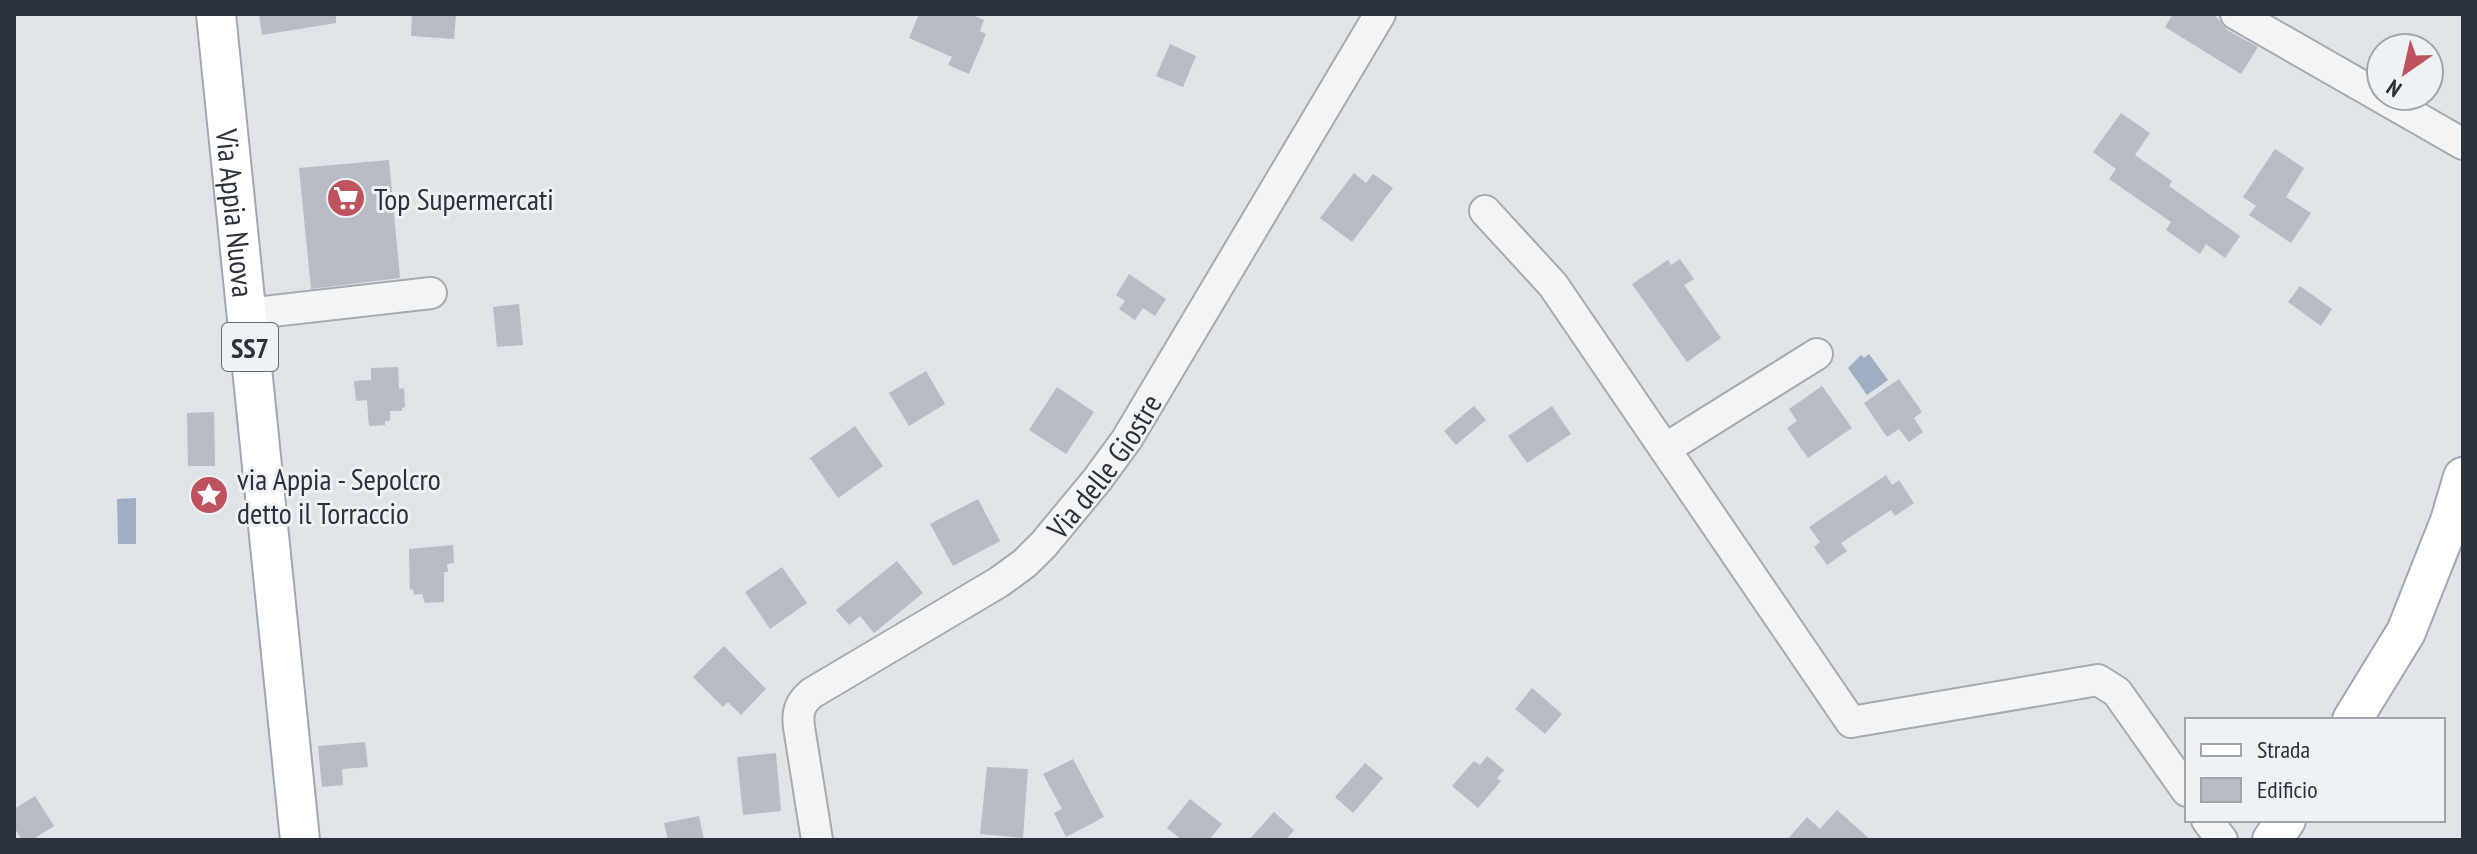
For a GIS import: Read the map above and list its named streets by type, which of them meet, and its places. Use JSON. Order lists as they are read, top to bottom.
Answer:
{
  "streets": {
    "main road": ["Via Appia Nuova", "SS7"],
    "street": ["Via delle Giostre"]
  },
  "places": {
    "supermarket": ["Top Supermercati"],
    "place": ["via Appia - Sepolcro detto il Torraccio"]
  },
  "legend": ["Strada", "Edificio"],
  "north": "bottom left"
}
